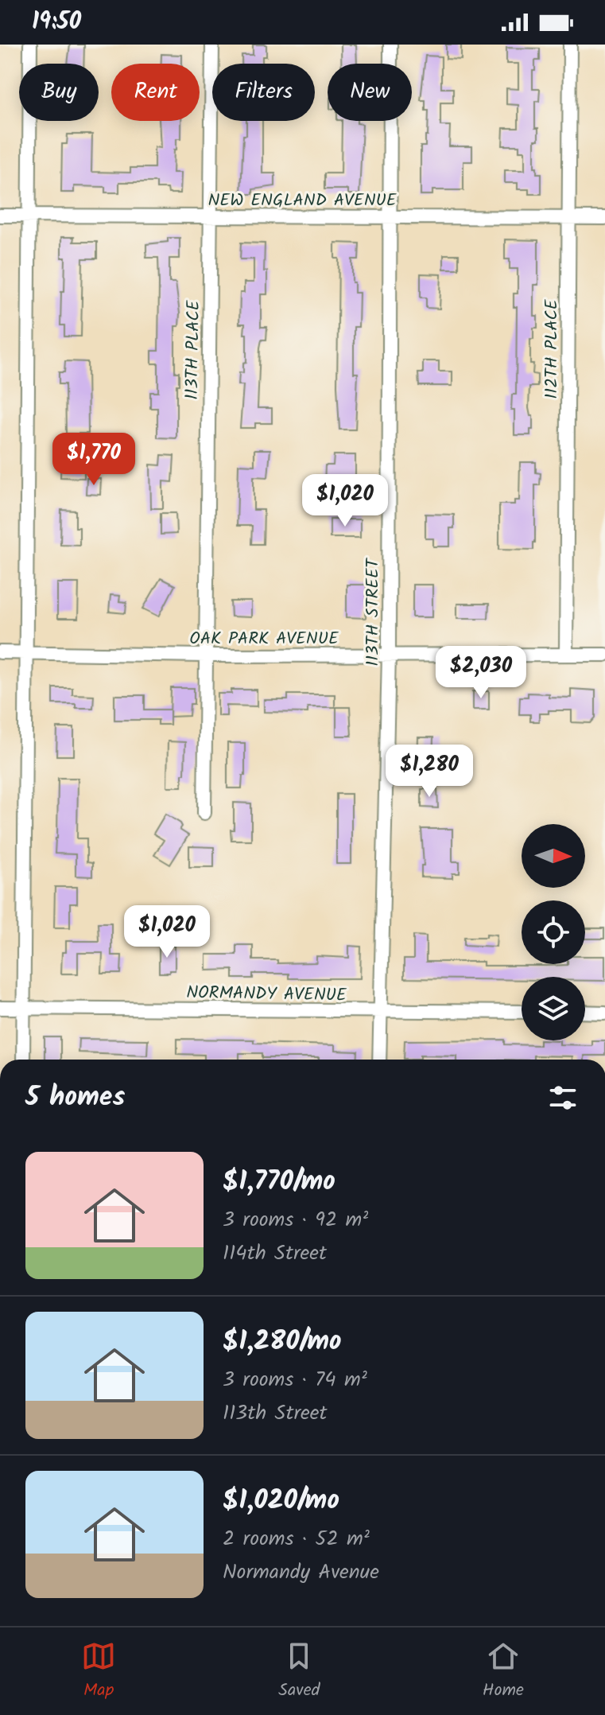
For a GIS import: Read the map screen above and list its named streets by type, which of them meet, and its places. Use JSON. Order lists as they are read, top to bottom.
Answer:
{
  "streets": {
    "street": [
      "NEW ENGLAND AVENUE",
      "112TH PLACE",
      "113TH PLACE",
      "113TH STREET",
      "OAK PARK AVENUE",
      "NORMANDY AVENUE"
    ]
  },
  "crossings": [
    ["NEW ENGLAND AVENUE", "112TH PLACE"],
    ["NEW ENGLAND AVENUE", "113TH PLACE"],
    ["NEW ENGLAND AVENUE", "113TH STREET"],
    ["112TH PLACE", "OAK PARK AVENUE"],
    ["113TH PLACE", "OAK PARK AVENUE"],
    ["113TH STREET", "OAK PARK AVENUE"],
    ["113TH STREET", "NORMANDY AVENUE"]
  ],
  "north": "right",
  "page": {
    "status": "19:50",
    "chip": [
      "Buy",
      "Rent",
      "Filters",
      "New"
    ],
    "price": [
      "$1,770",
      "$1,020",
      "$2,030",
      "$1,280",
      "$1,020"
    ],
    "heading": "5 homes",
    "list": [
      {
        "name": "$1,770/mo",
        "note": "3 rooms · 92 m² · 114th Street"
      },
      {
        "name": "$1,280/mo",
        "note": "3 rooms · 74 m² · 113th Street"
      },
      {
        "name": "$1,020/mo",
        "note": "2 rooms · 52 m² · Normandy Avenue"
      }
    ],
    "tabs": ["Map", "Saved", "Home"]
  }
}
